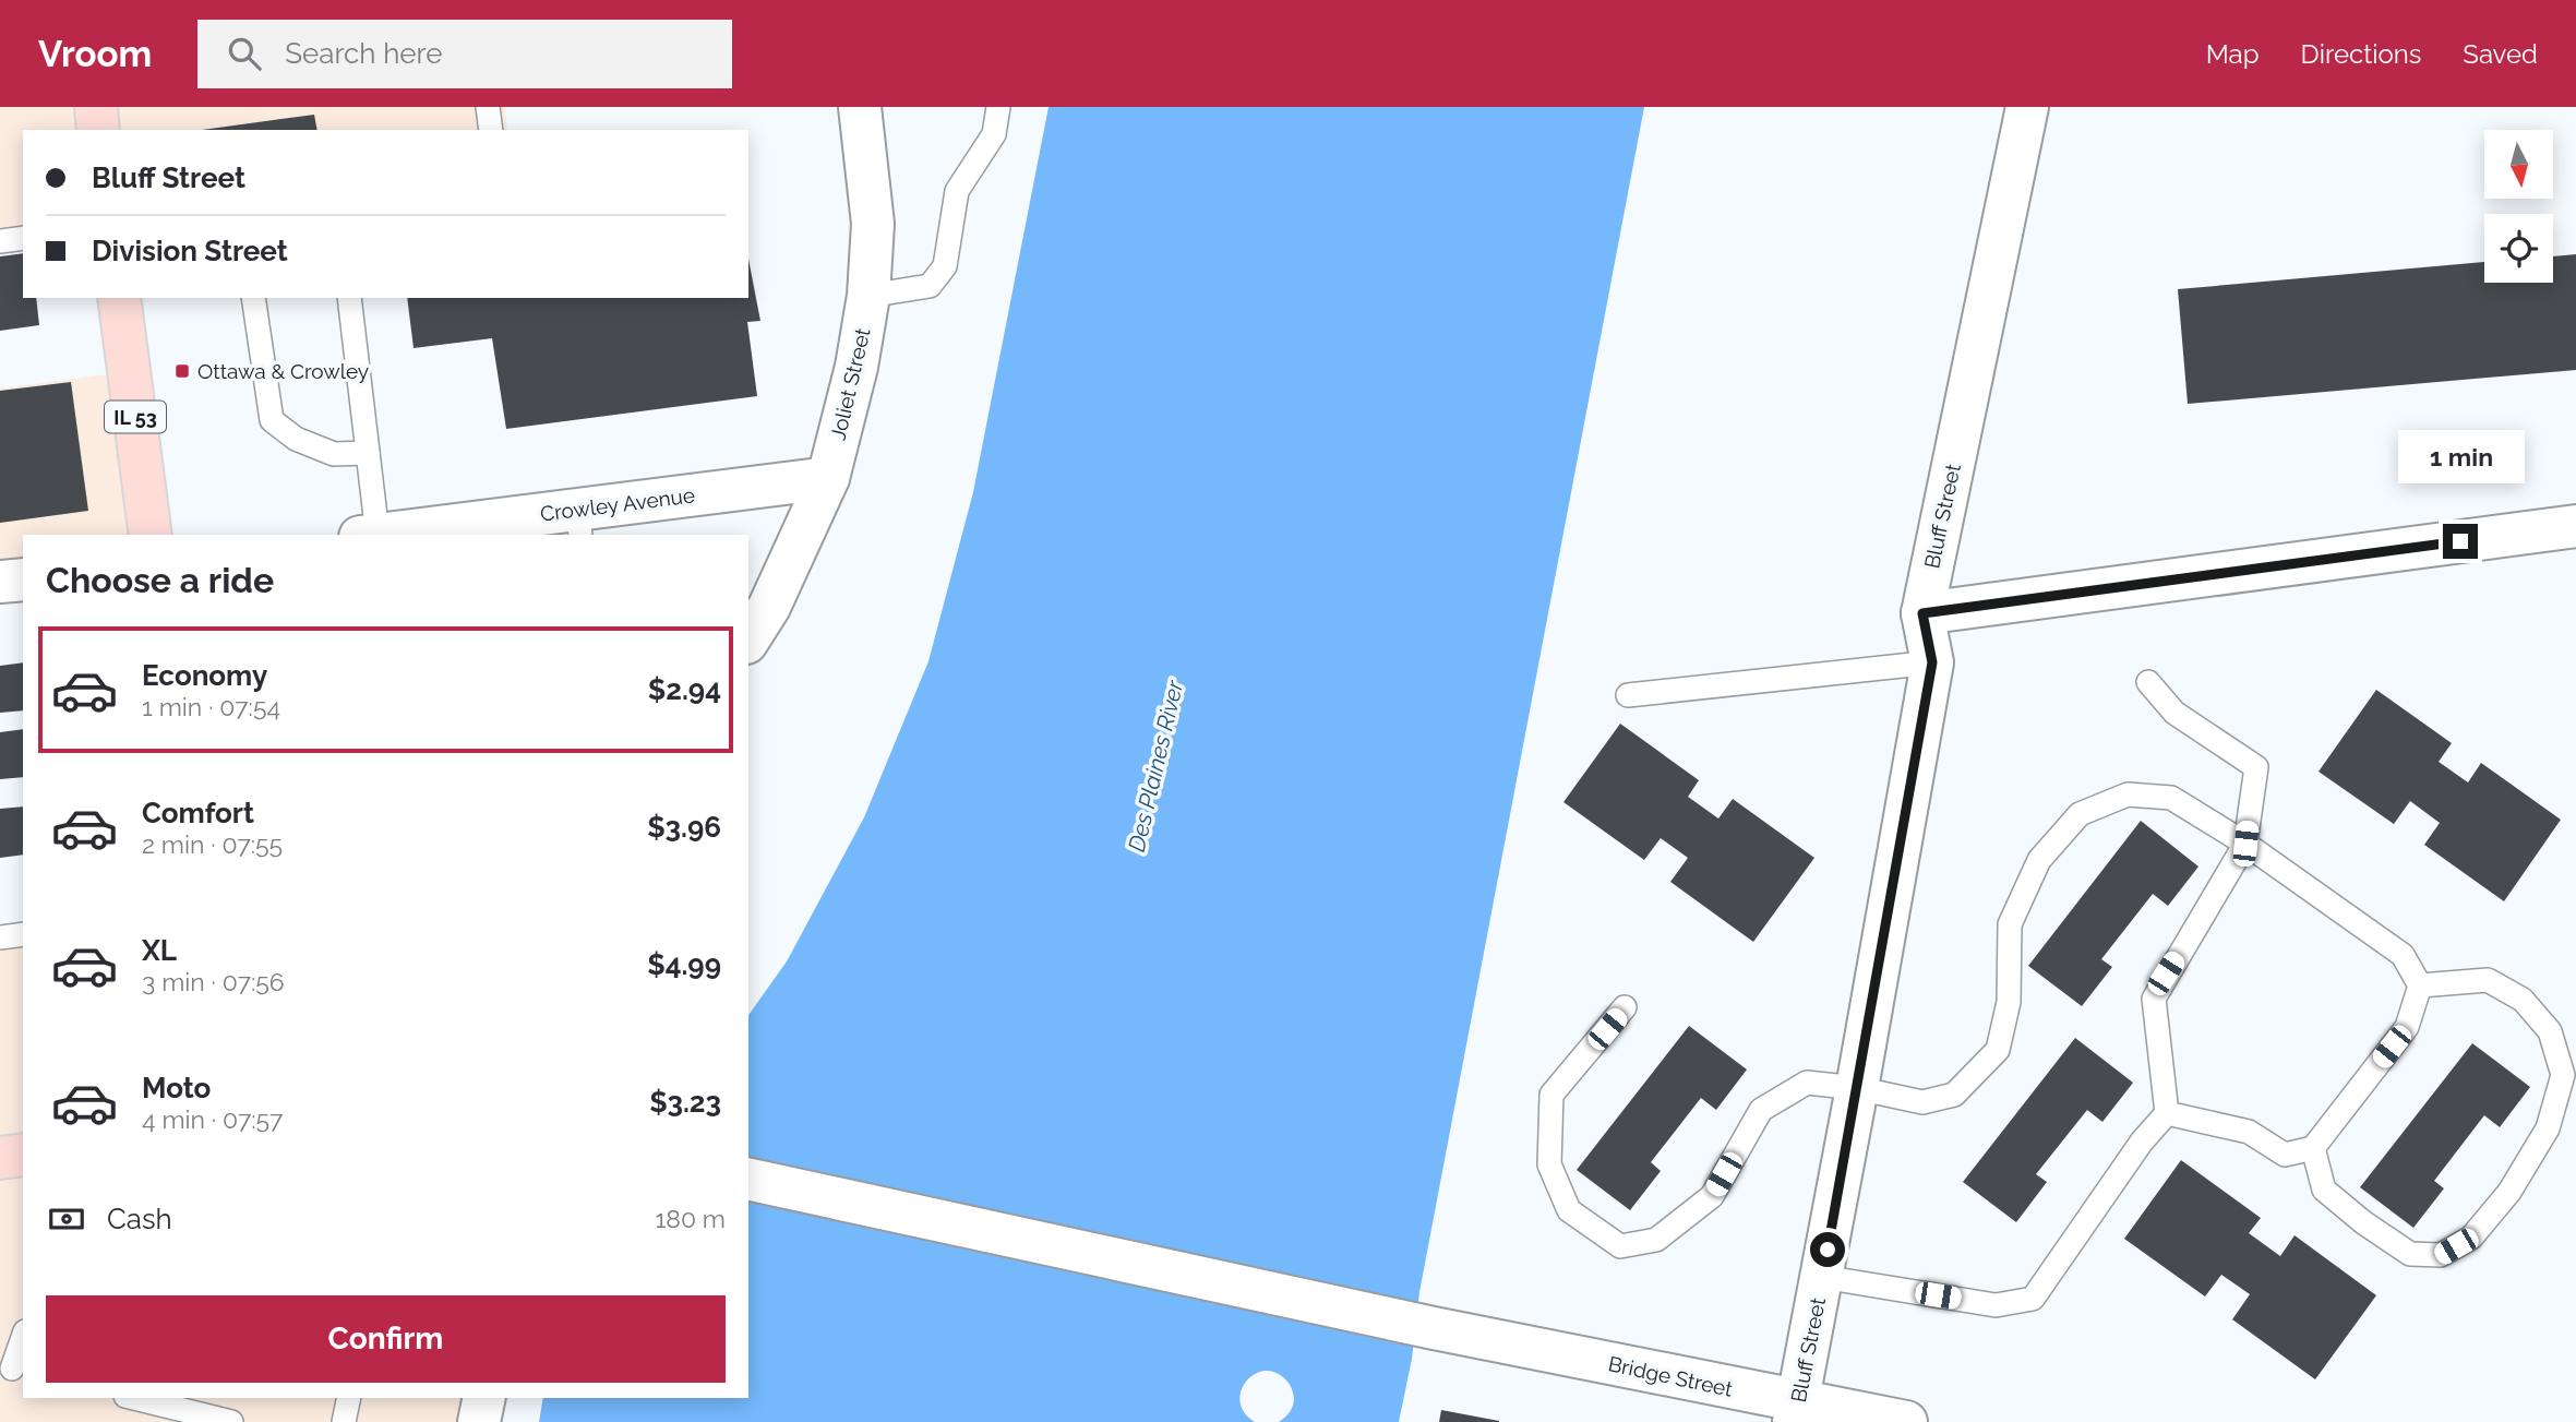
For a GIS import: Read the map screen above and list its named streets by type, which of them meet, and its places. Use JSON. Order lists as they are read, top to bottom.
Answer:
{
  "streets": {
    "main road": ["IL 53"],
    "street": [
      "Joliet Street",
      "Crowley Avenue",
      "Bluff Street",
      "Bridge Street"
    ]
  },
  "crossings": [
    ["Joliet Street", "Crowley Avenue"],
    ["Bluff Street", "Bridge Street"]
  ],
  "water": ["Des Plaines River"],
  "places": {
    "transit": ["Ottawa & Crowley"]
  },
  "north": "bottom",
  "page": {
    "header": "Vroom",
    "search": "Search here",
    "nav": ["Map", "Directions", "Saved"],
    "banner": ["Bluff Street", "Division Street"],
    "bubble": "1 min",
    "heading": "Choose a ride",
    "list": [
      {
        "name": "Economy",
        "note": "1 min · 07:54",
        "value": "$2.94"
      },
      {
        "name": "Comfort",
        "note": "2 min · 07:55",
        "value": "$3.96"
      },
      {
        "name": "XL",
        "note": "3 min · 07:56",
        "value": "$4.99"
      },
      {
        "name": "Moto",
        "note": "4 min · 07:57",
        "value": "$3.23"
      }
    ],
    "pay": ["Cash", "180 m"],
    "buttons": "Confirm"
  }
}
